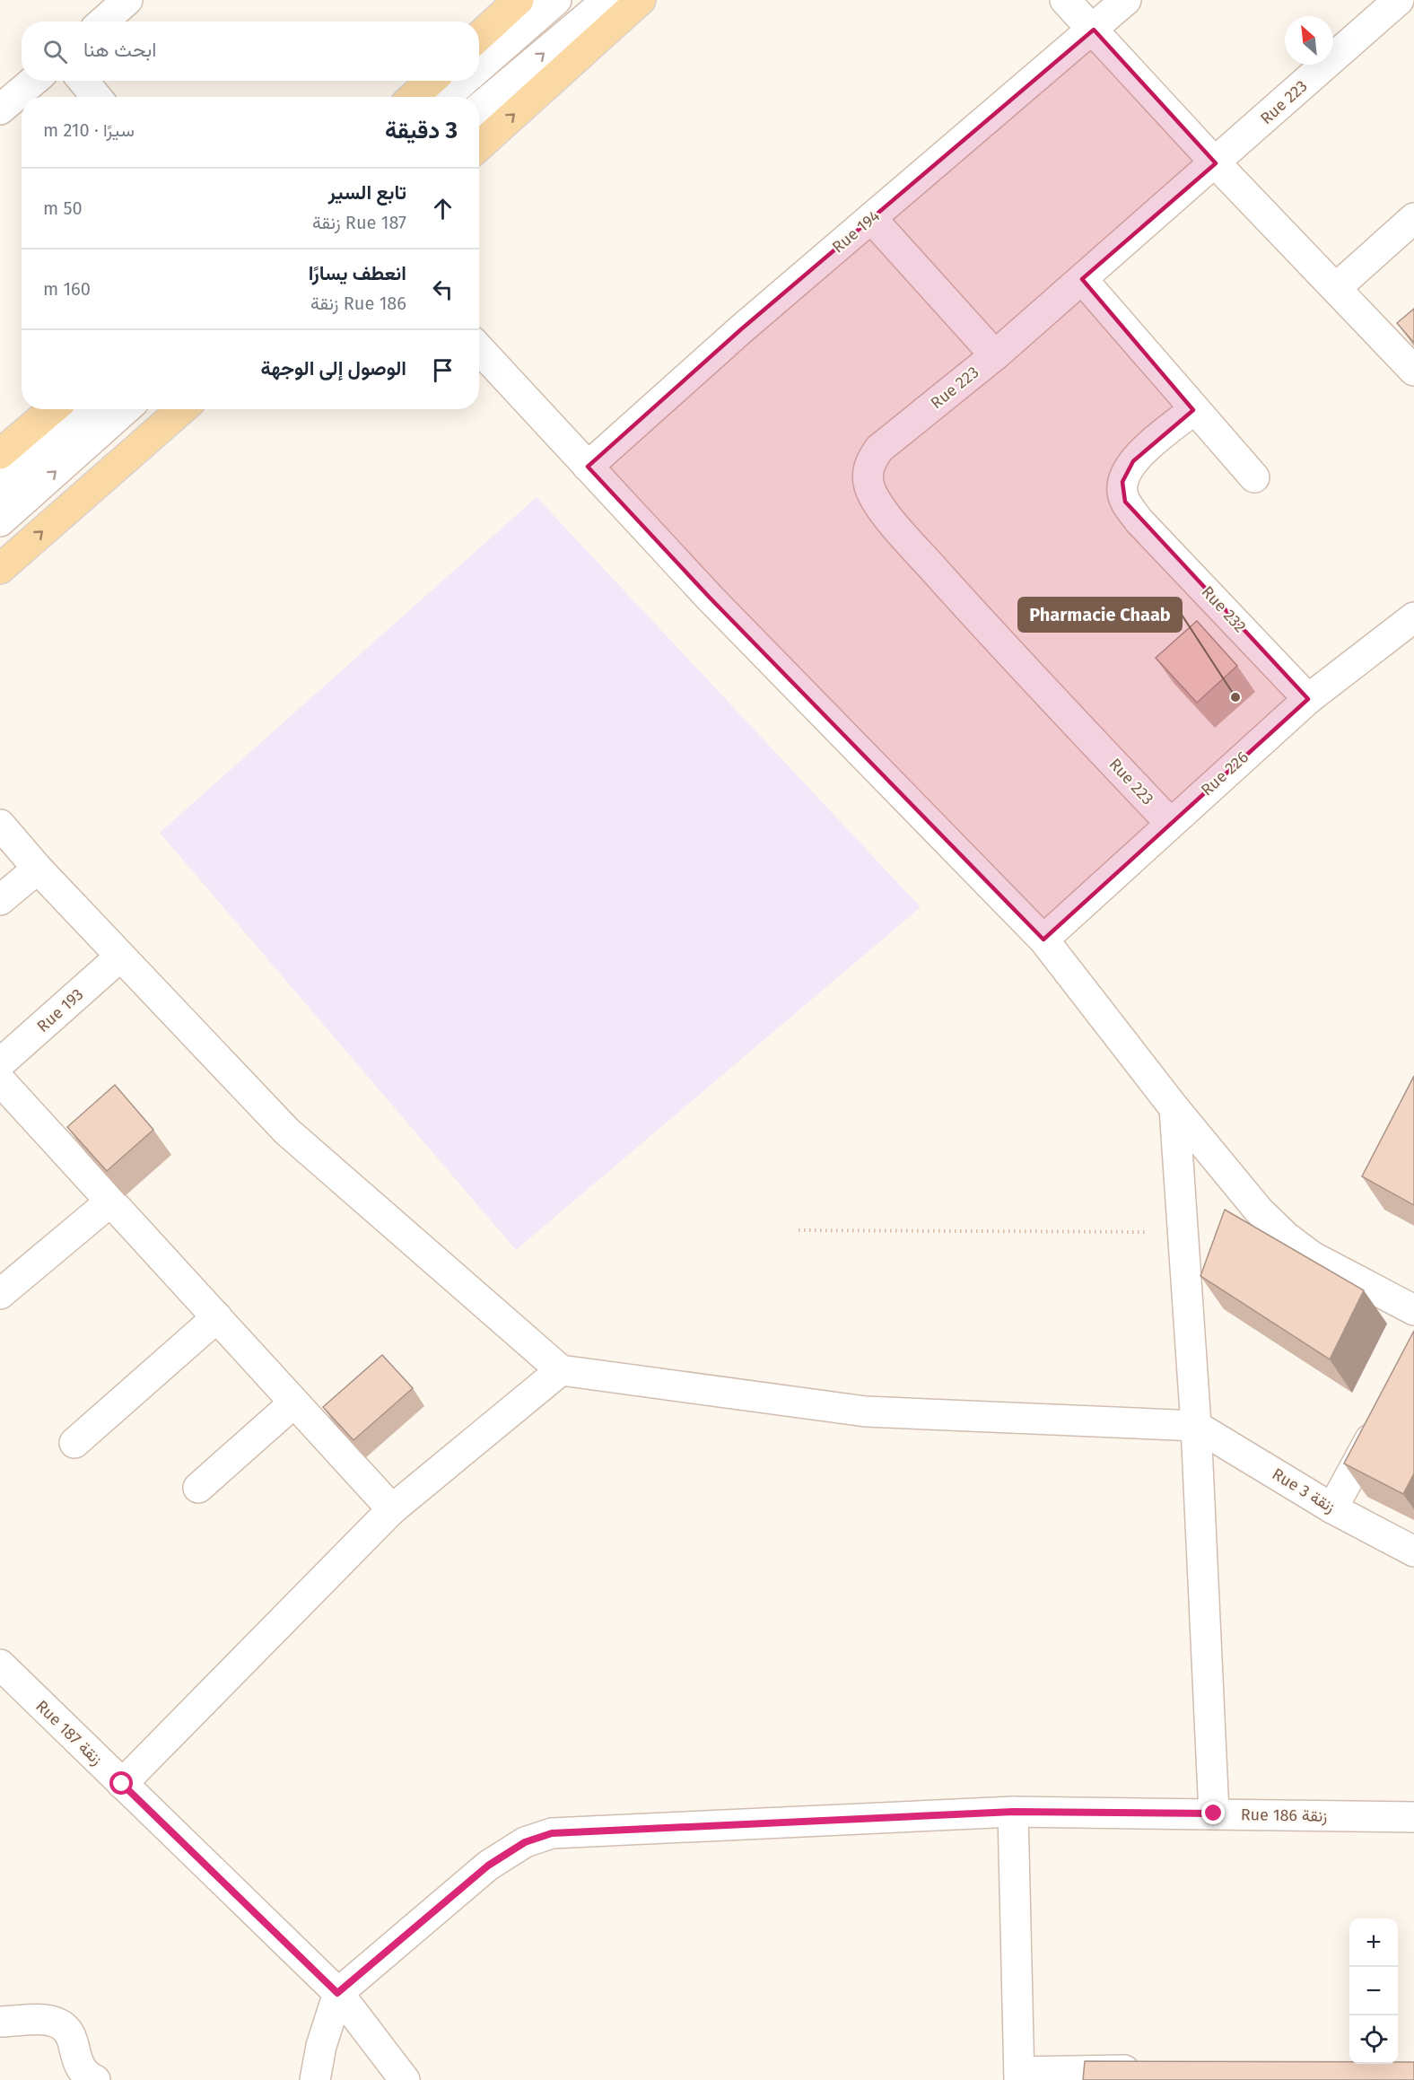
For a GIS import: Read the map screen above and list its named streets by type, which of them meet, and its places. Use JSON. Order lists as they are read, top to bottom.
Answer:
{
  "streets": {
    "street": [
      "Rue 223",
      "Rue 194",
      "Rue 232",
      "Rue 226",
      "Rue 193",
      "Rue 3 زنقة",
      "Rue 187 زنقة",
      "Rue 186 زنقة"
    ]
  },
  "crossings": [
    ["Rue 223", "Rue 226"],
    ["Rue 232", "Rue 226"],
    ["Rue 187 زنقة", "Rue 186 زنقة"]
  ],
  "places": ["Pharmacie Chaab"],
  "north": "top left",
  "page": {
    "search": "ابحث هنا",
    "heading": ["3 دقيقة", "سيرًا · 210 m"],
    "list": [
      ["تابع السير", "Rue 187 زنقة", "50 m"],
      ["انعطف يسارًا", "Rue 186 زنقة", "160 m"],
      "الوصول إلى الوجهة"
    ],
    "map_buttons": ["+", "−"]
  }
}
